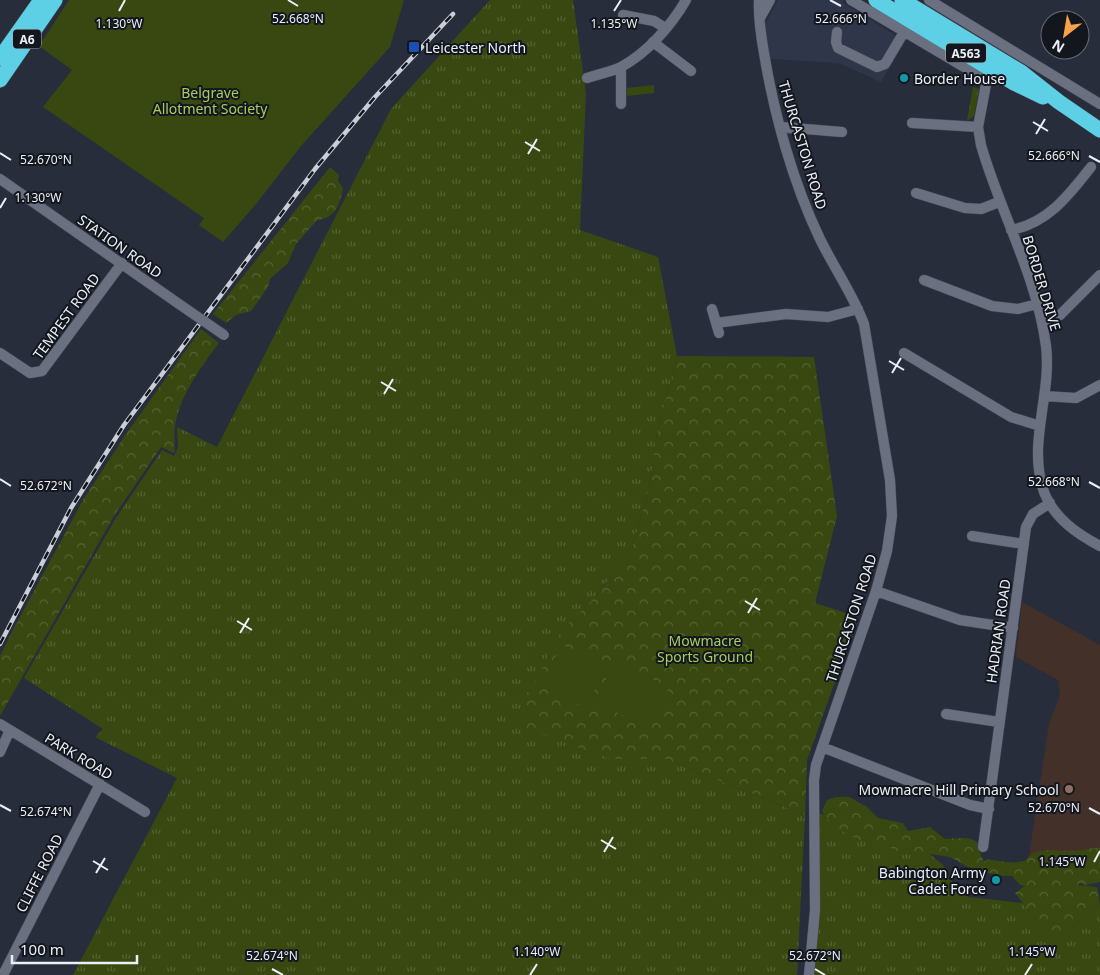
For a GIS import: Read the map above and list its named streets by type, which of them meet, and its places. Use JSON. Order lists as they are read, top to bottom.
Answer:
{
  "streets": {
    "highway": ["A6", "A563"],
    "street": [
      "THURCASTON ROAD",
      "STATION ROAD",
      "BORDER DRIVE",
      "TEMPEST ROAD",
      "HADRIAN ROAD",
      "PARK ROAD",
      "CLIFFE ROAD"
    ]
  },
  "crossings": [
    ["A563", "BORDER DRIVE"],
    ["STATION ROAD", "TEMPEST ROAD"],
    ["BORDER DRIVE", "HADRIAN ROAD"],
    ["PARK ROAD", "CLIFFE ROAD"]
  ],
  "parks": ["Belgrave Allotment Society", "Mowmacre Sports Ground"],
  "places": {
    "transit": ["Leicester North"],
    "other": ["Border House", "Mowmacre Hill Primary School", "Babington Army Cadet Force"]
  },
  "scale_bar": "100 m",
  "north": "bottom left",
  "coordinates": [
    "52.666°N",
    "52.668°N",
    "1.130°W",
    "1.135°W",
    "52.670°N",
    "52.672°N",
    "52.674°N",
    "1.145°W",
    "1.140°W"
  ]
}
